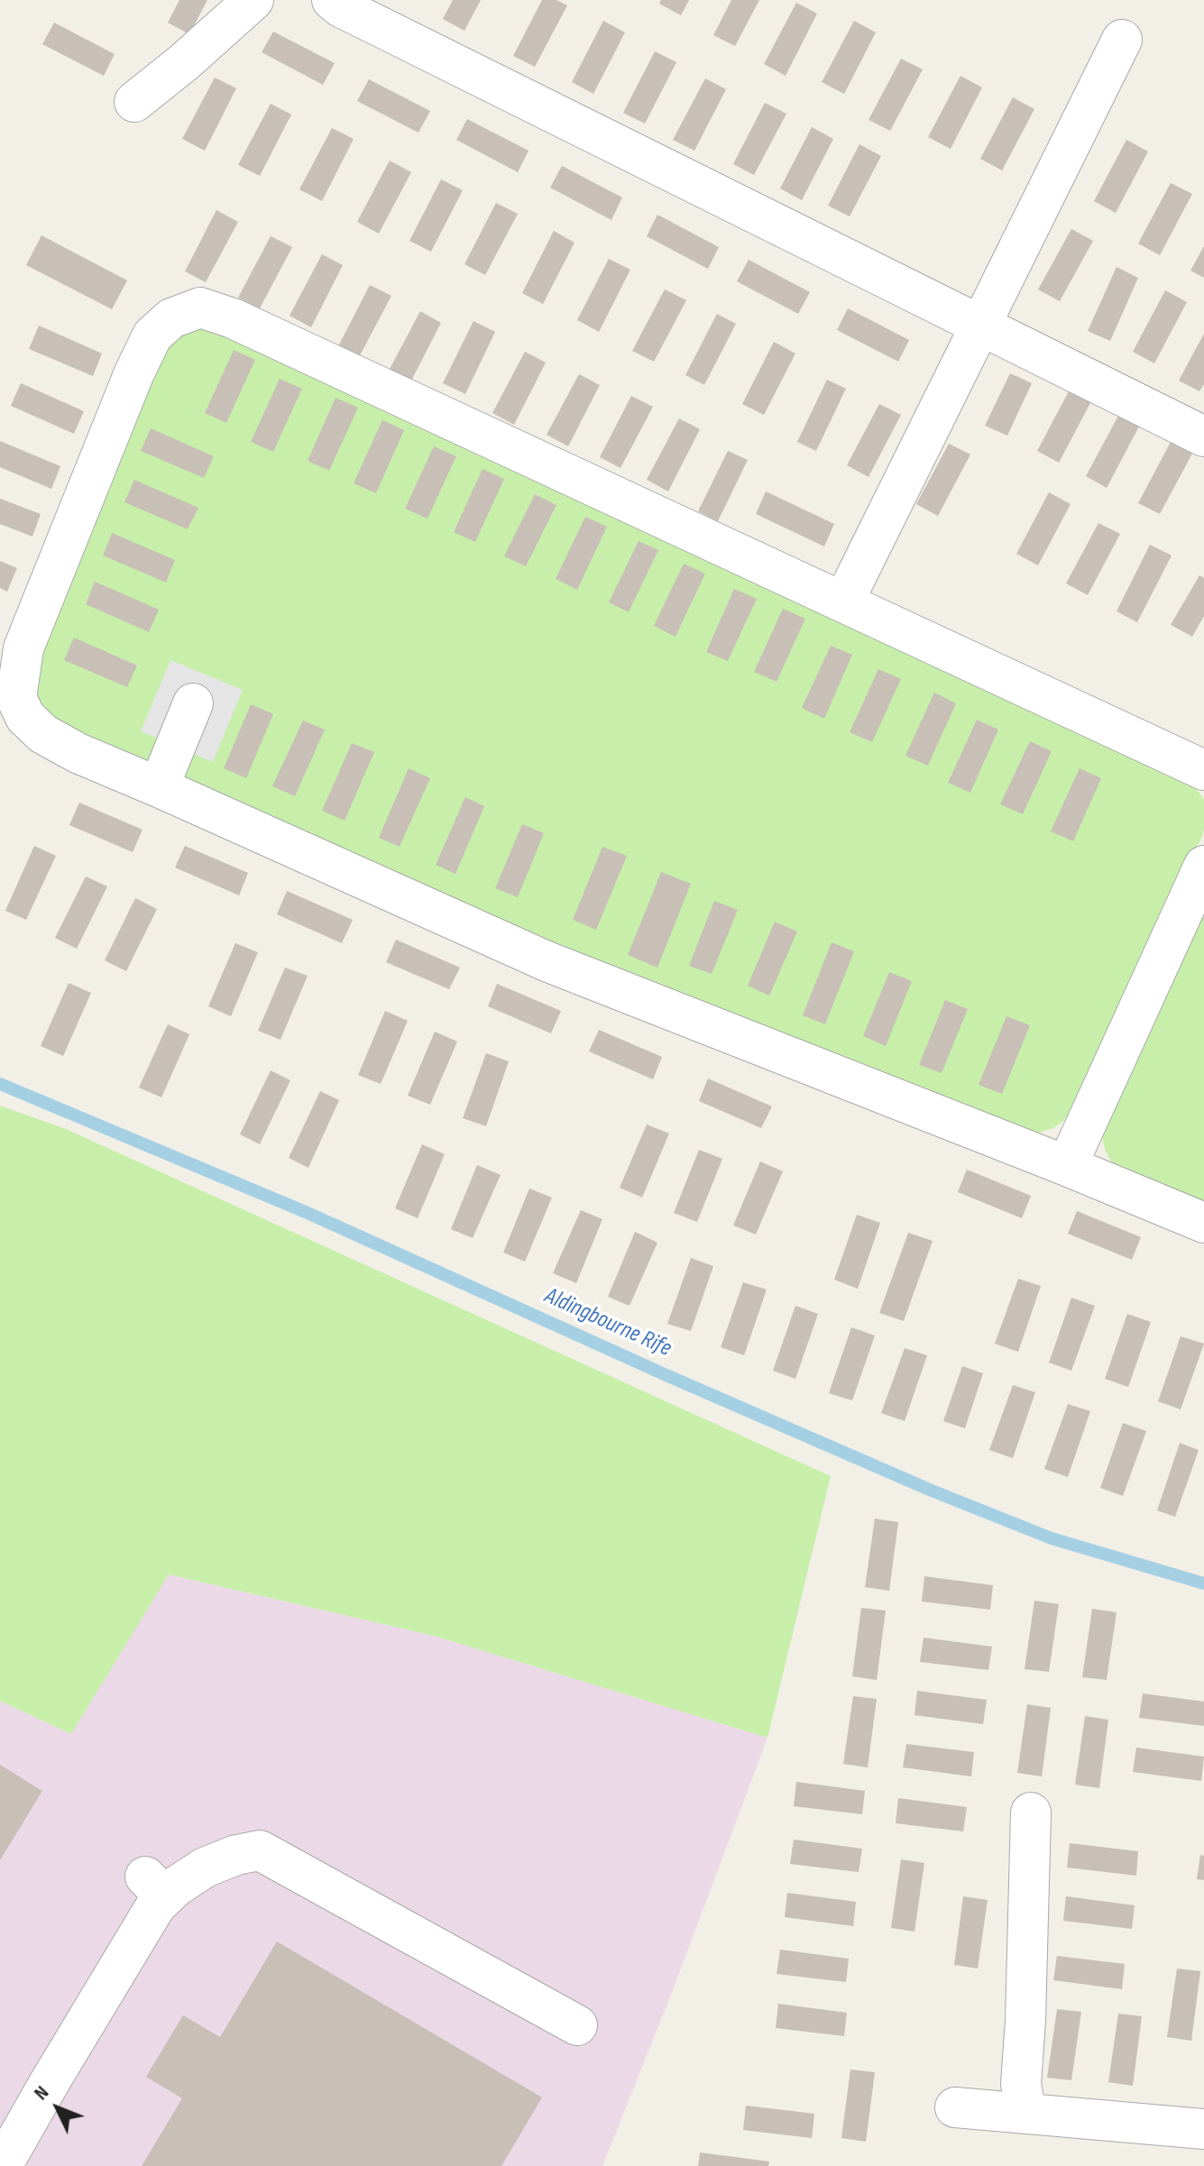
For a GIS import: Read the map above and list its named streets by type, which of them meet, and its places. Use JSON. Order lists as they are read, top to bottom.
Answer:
{
  "water": ["Aldingbourne Rife"],
  "north": "top left"
}
